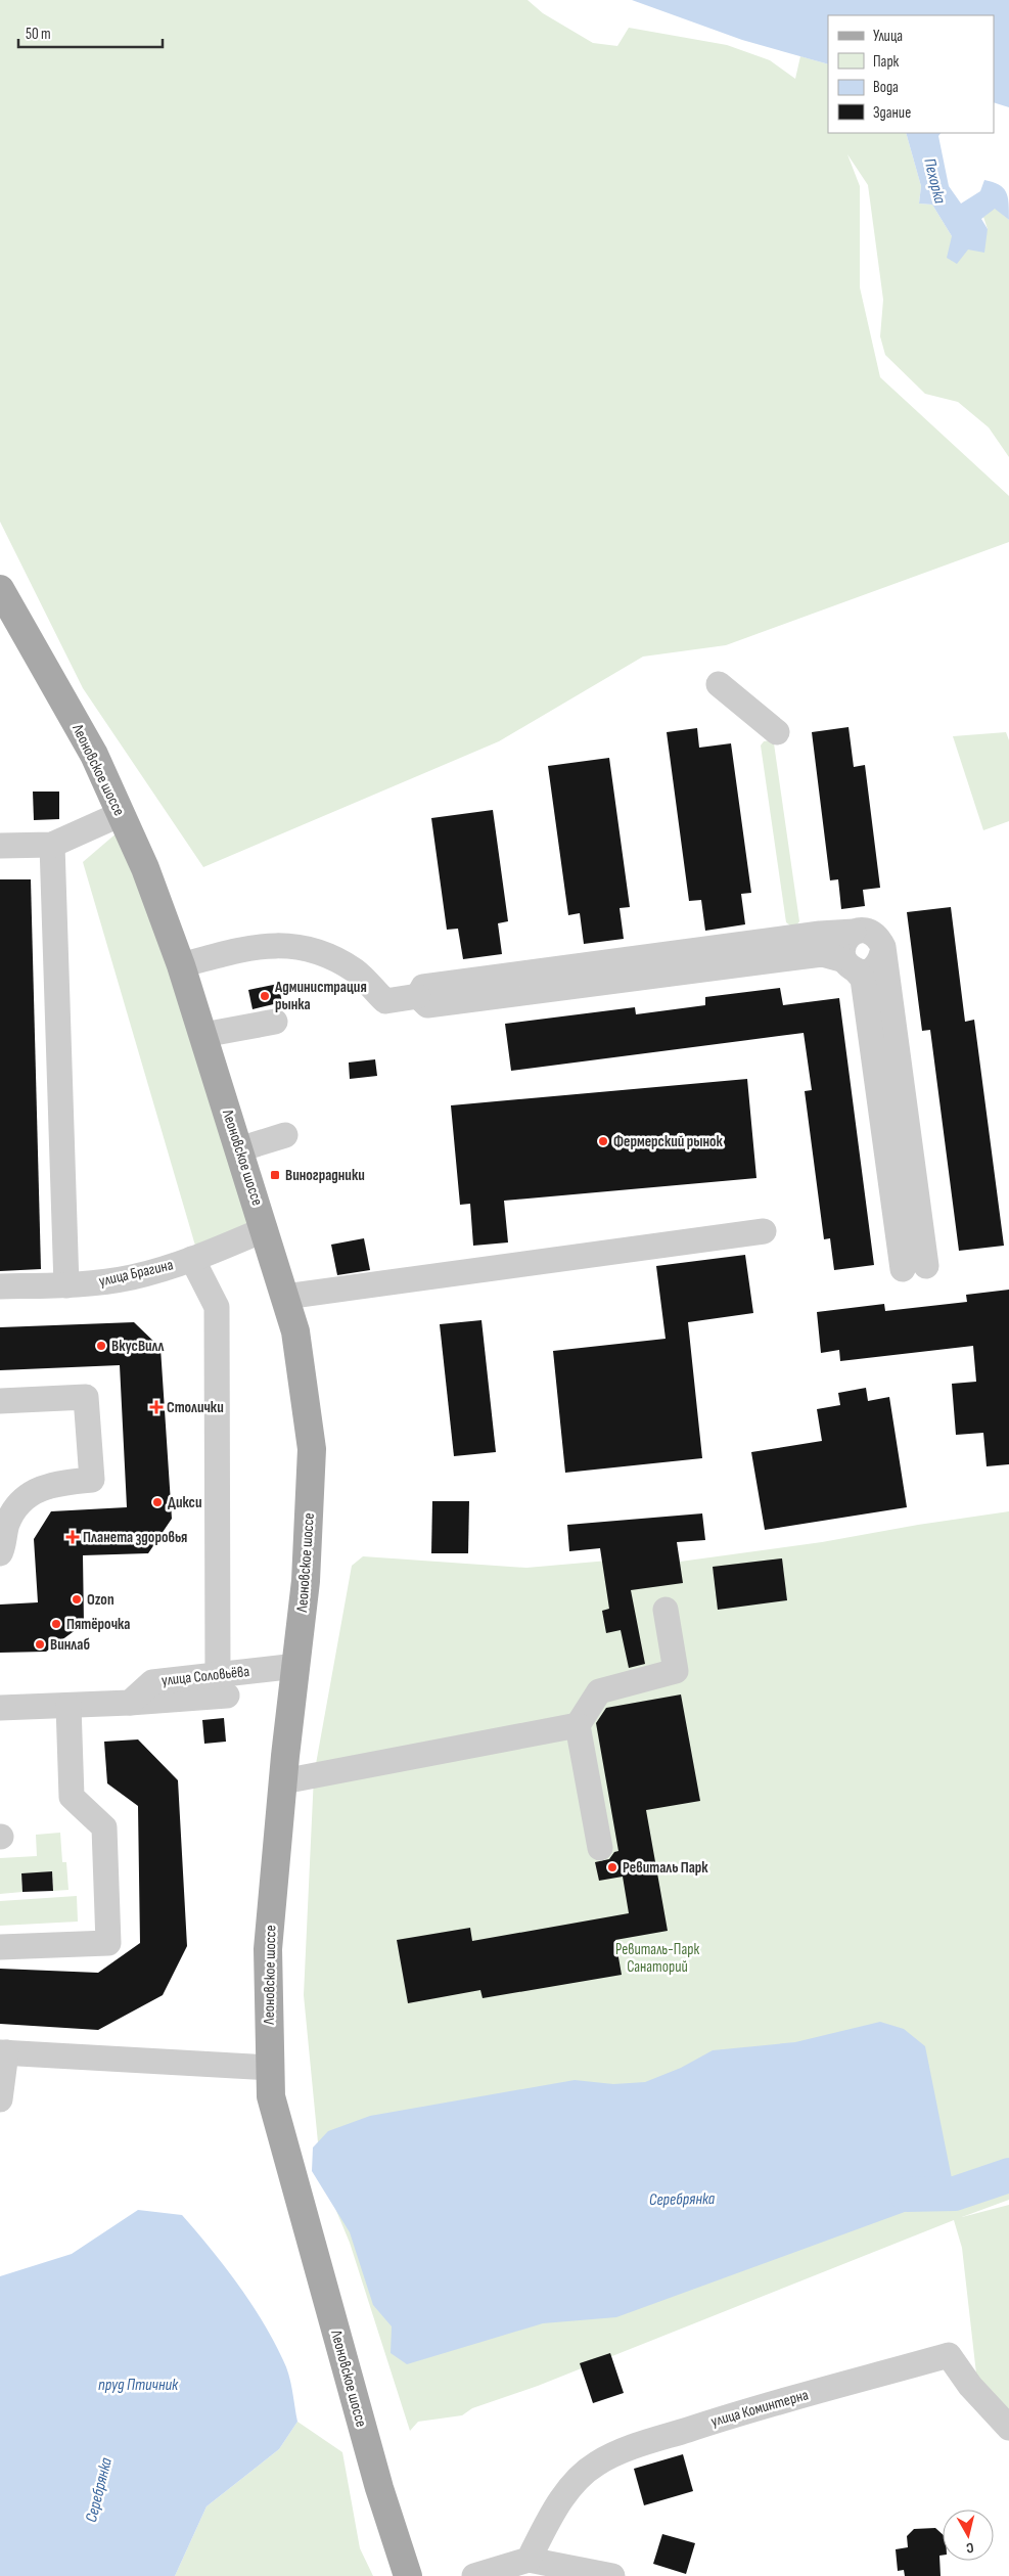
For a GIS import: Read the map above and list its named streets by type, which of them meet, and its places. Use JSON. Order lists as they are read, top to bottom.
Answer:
{
  "streets": {
    "main road": ["Леоновское шоссе"],
    "street": ["улица Брагина", "улица Соловьёва", "улица Коминтерна"]
  },
  "crossings": [
    ["Леоновское шоссе", "улица Брагина"],
    ["Леоновское шоссе", "улица Соловьёва"]
  ],
  "water": ["Пехорка", "Серебрянка", "пруд Птичник"],
  "parks": ["Ревиталь-Парк Санаторий"],
  "places": {
    "other": [
      "Администрация рынка",
      "Фермерский рынок",
      "ВкусВилл",
      "Дикси",
      "Ozon",
      "Пятёрочка",
      "Винлаб",
      "Ревиталь Парк"
    ],
    "transit": ["Виноградники"],
    "health": ["Столички", "Планета здоровья"]
  },
  "legend": [
    "Улица",
    "Парк",
    "Вода",
    "Здание"
  ],
  "scale_bar": "50 m",
  "north": "bottom"
}
